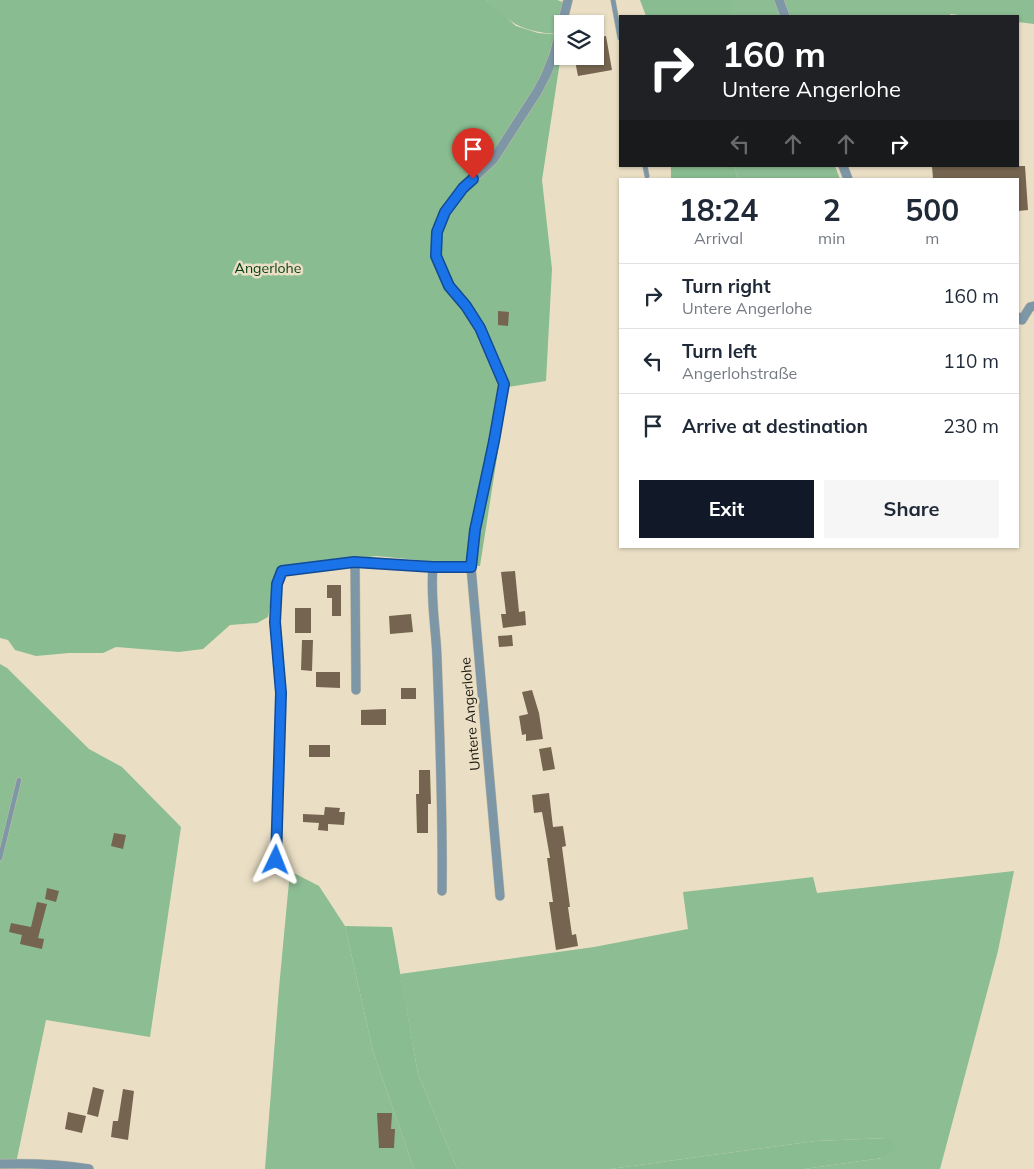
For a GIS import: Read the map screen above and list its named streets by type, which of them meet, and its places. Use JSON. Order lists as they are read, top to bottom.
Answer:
{
  "streets": {
    "street": ["Untere Angerlohe"]
  },
  "parks": ["Angerlohe"],
  "page": {
    "turn": ["160 m", "Untere Angerlohe"],
    "eta": [
      "18:24",
      "Arrival",
      "2",
      "min",
      "500",
      "m"
    ],
    "list": [
      {
        "name": "Turn right",
        "note": "Untere Angerlohe",
        "value": "160 m"
      },
      {
        "name": "Turn left",
        "note": "Angerlohstraße",
        "value": "110 m"
      },
      {
        "name": "Arrive at destination",
        "value": "230 m"
      }
    ],
    "buttons": ["Exit", "Share"]
  }
}
